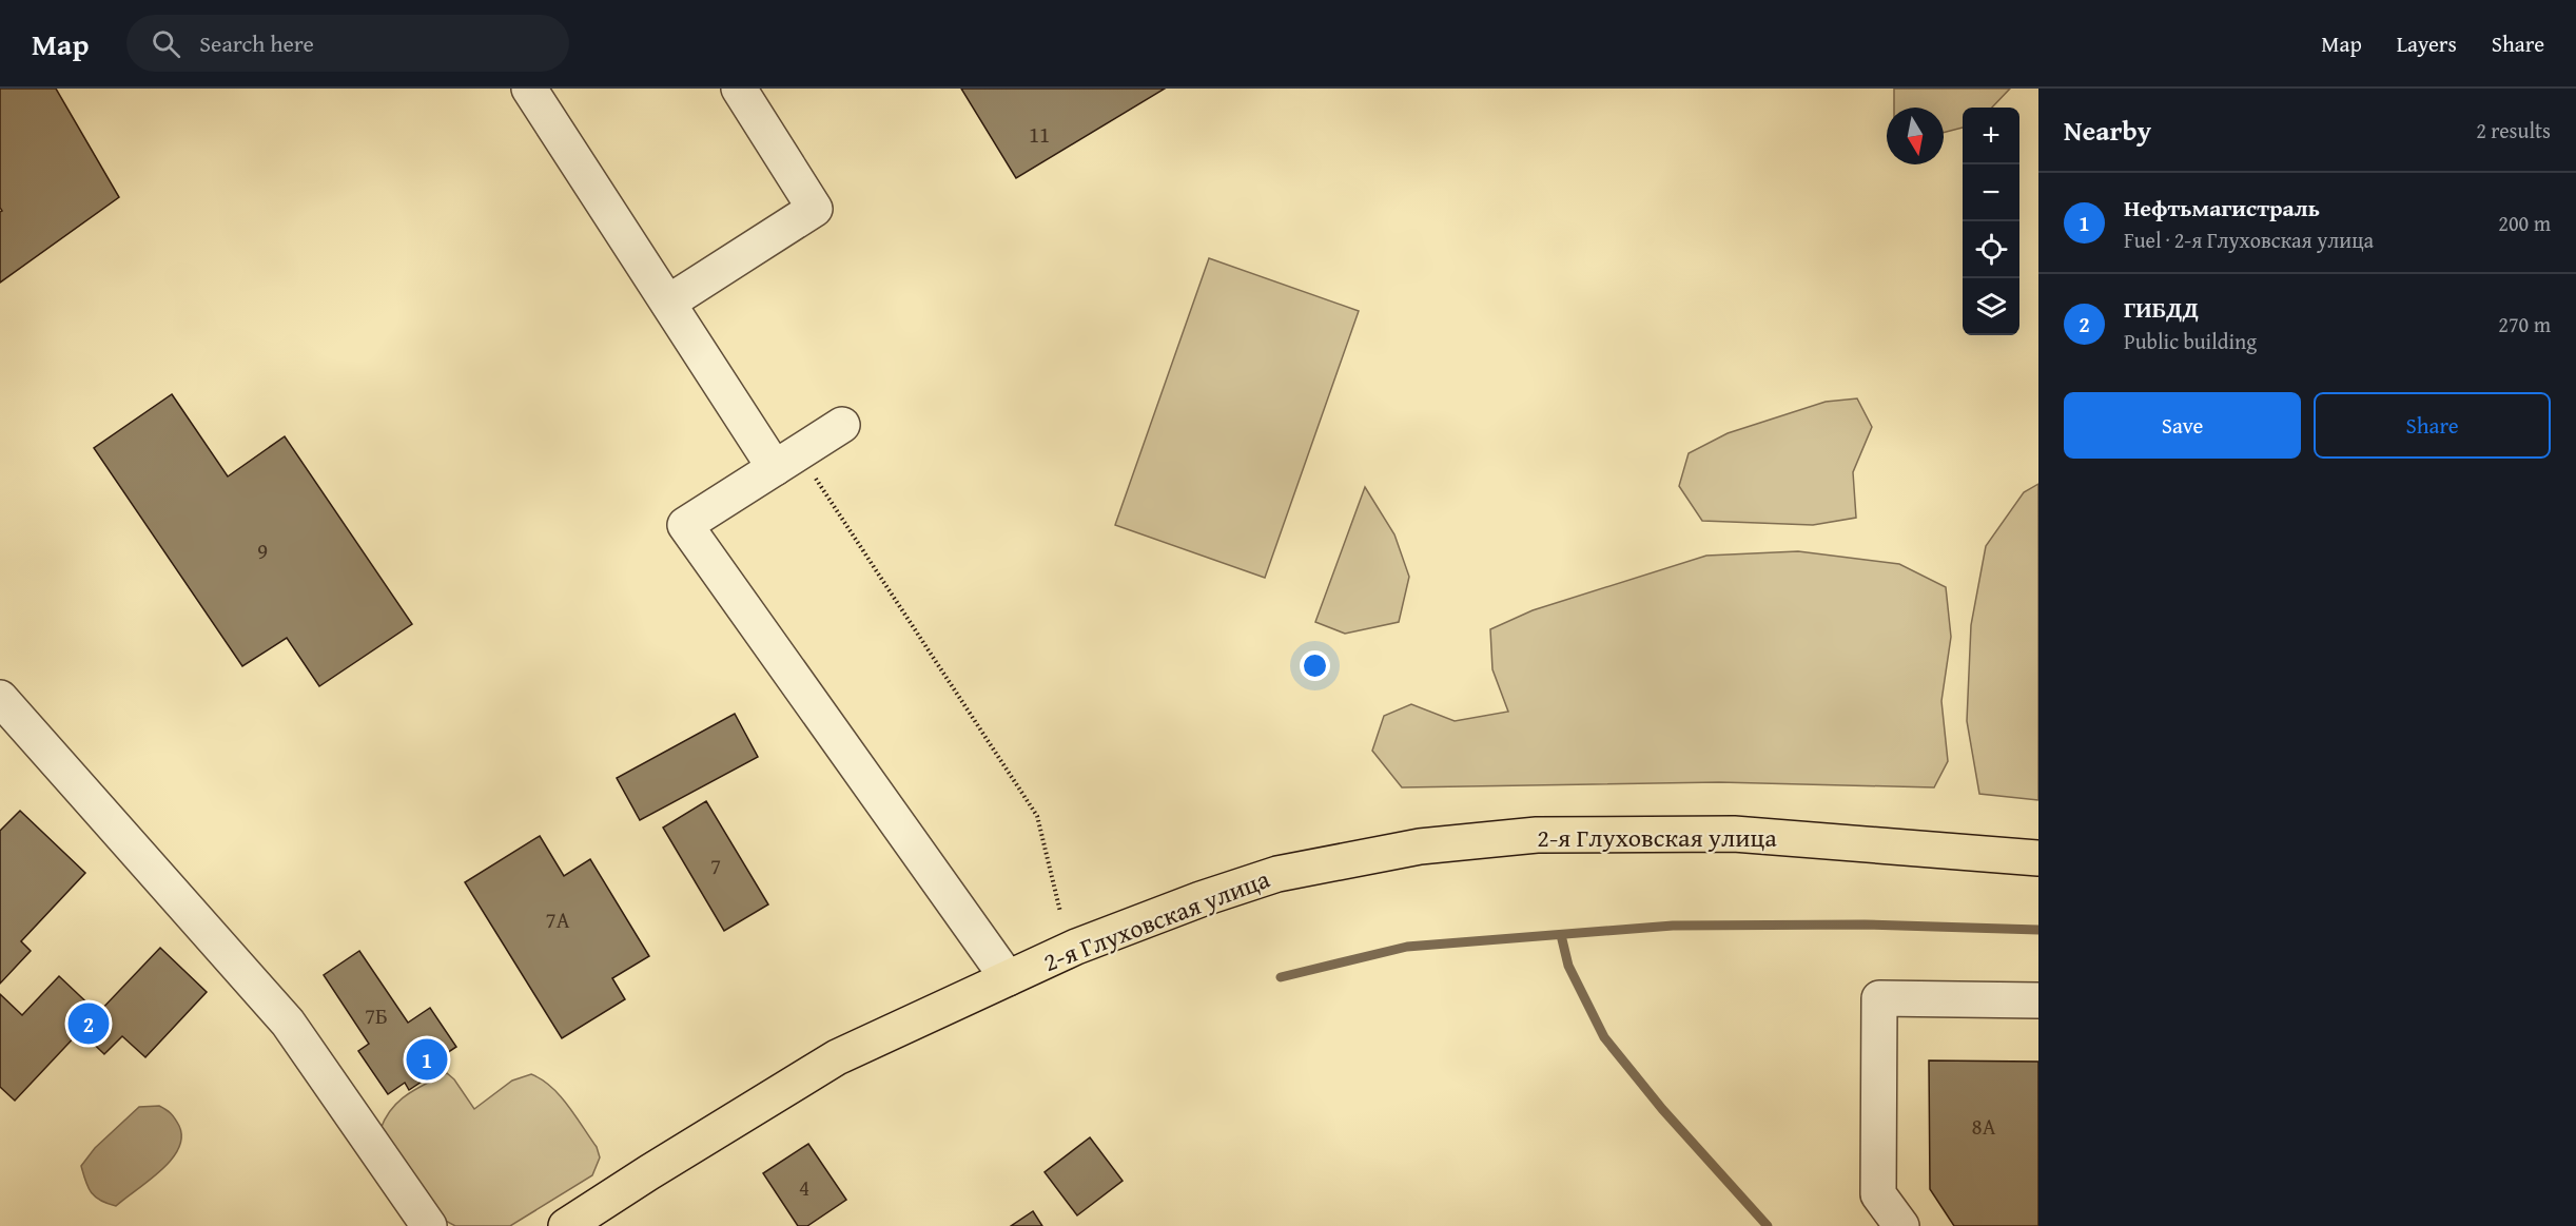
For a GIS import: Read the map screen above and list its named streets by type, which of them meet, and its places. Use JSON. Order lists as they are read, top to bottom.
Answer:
{
  "streets": {
    "highway": ["2-я Глуховская улица"]
  },
  "house_numbers": [
    "11",
    "9",
    "7",
    "7А",
    "7Б",
    "8А",
    "4"
  ],
  "north": "bottom",
  "page": {
    "header": "Map",
    "search": "Search here",
    "nav": ["Map", "Layers", "Share"],
    "heading": ["Nearby", "2 results"],
    "map_buttons": ["+", "−"],
    "list": [
      {
        "mark": "1",
        "name": "Нефтьмагистраль",
        "note": "Fuel · 2-я Глуховская улица",
        "value": "200 m"
      },
      {
        "mark": "2",
        "name": "ГИБДД",
        "note": "Public building",
        "value": "270 m"
      }
    ],
    "buttons": ["Save", "Share"],
    "pins": ["2", "1"]
  }
}
